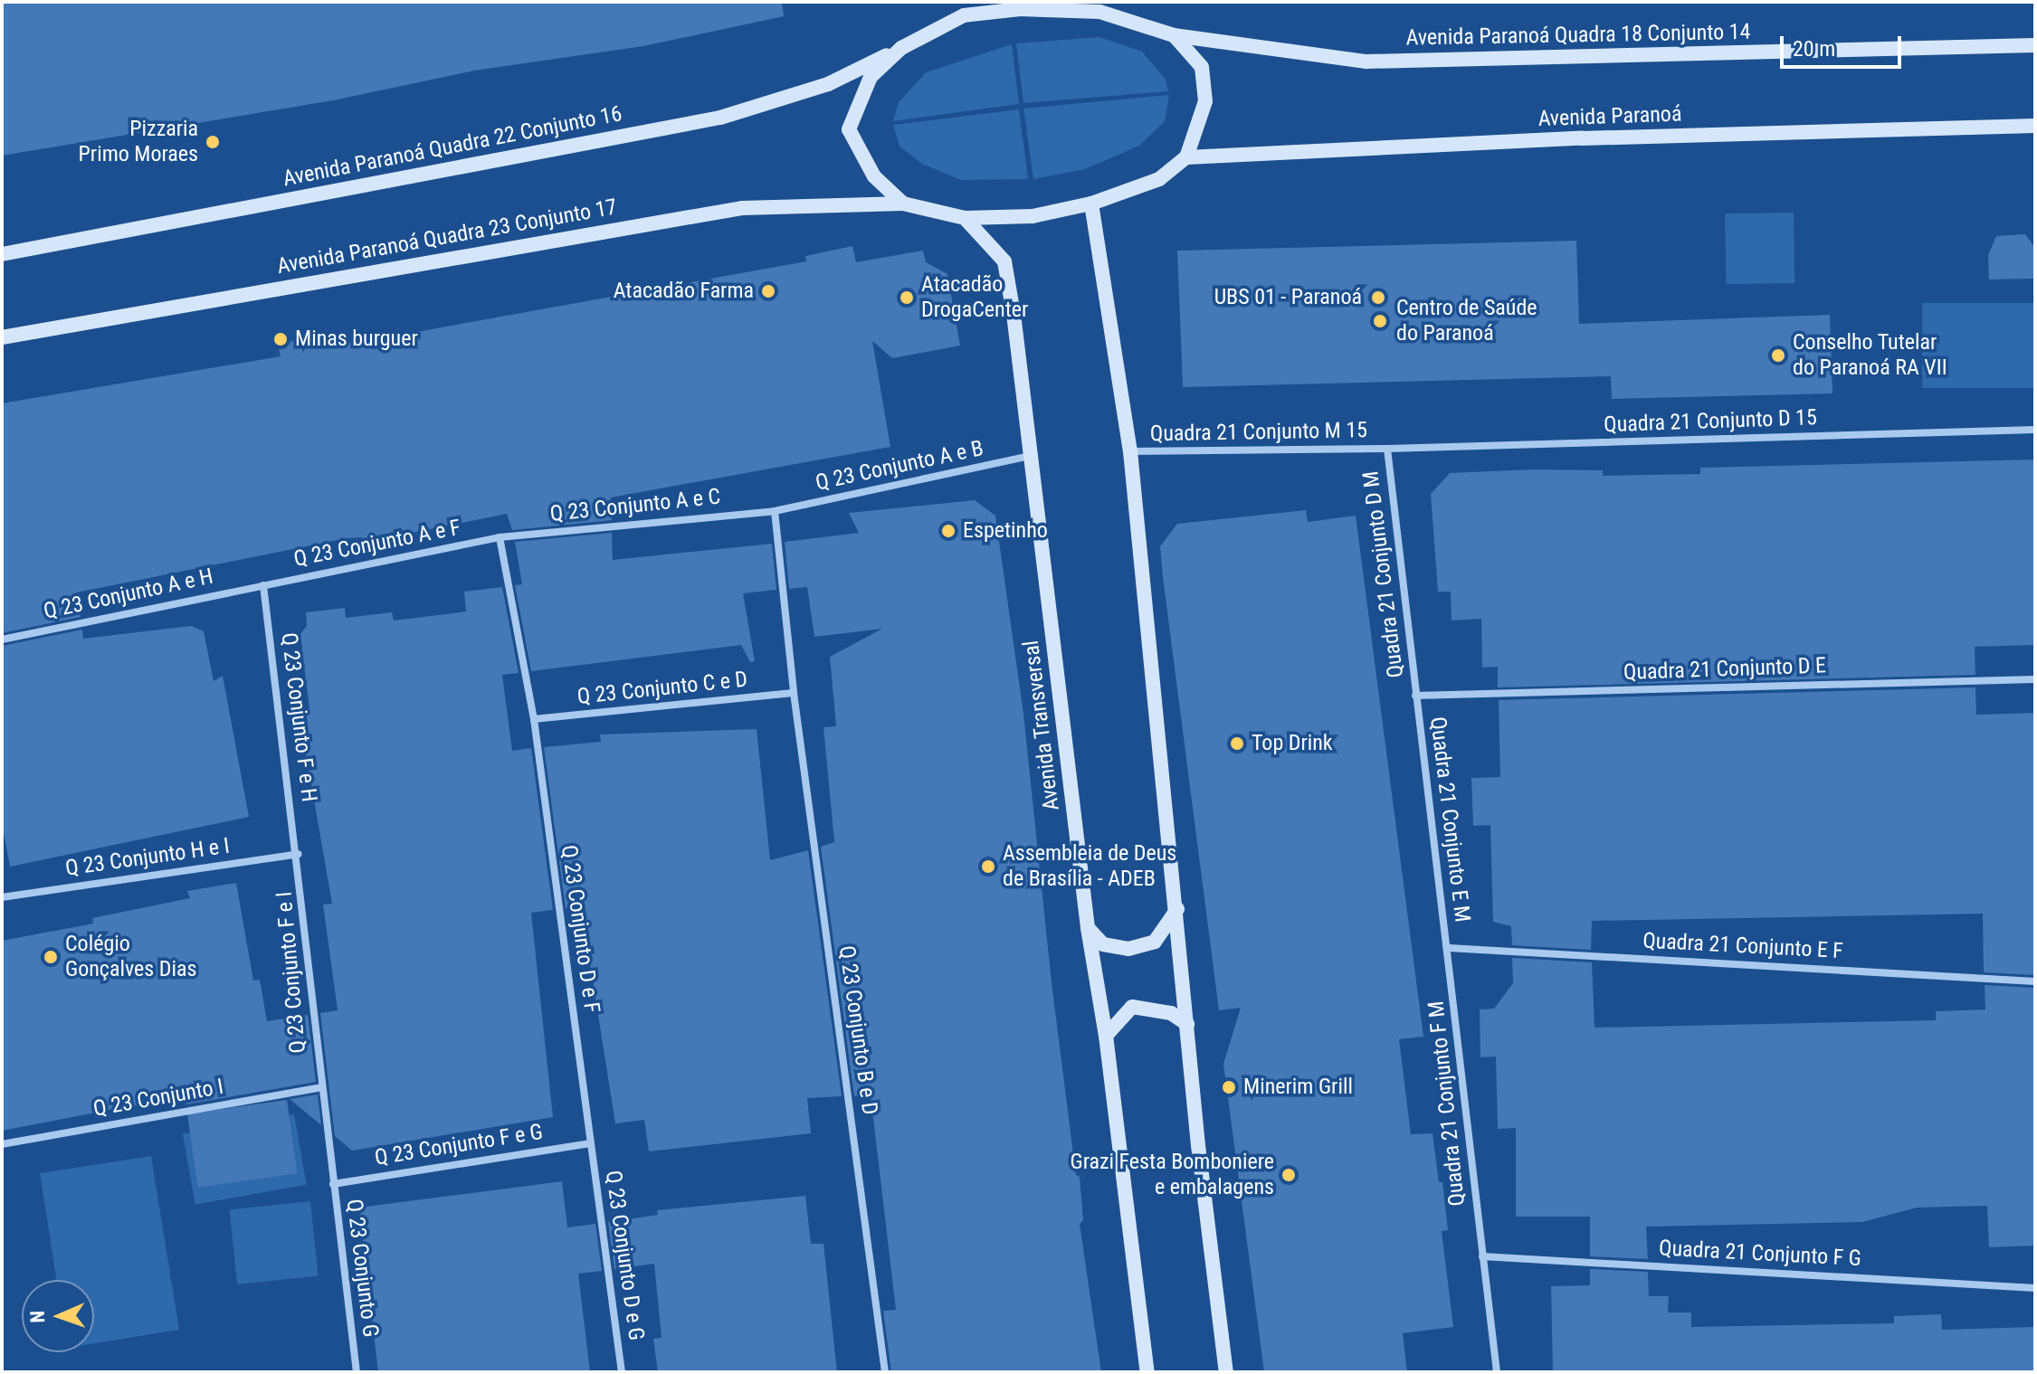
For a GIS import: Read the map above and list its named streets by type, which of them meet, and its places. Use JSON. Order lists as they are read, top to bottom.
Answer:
{
  "streets": {
    "street": [
      "Avenida Paranoá Quadra 18 Conjunto 14",
      "Avenida Paranoá",
      "Avenida Paranoá Quadra 22 Conjunto 16",
      "Avenida Paranoá Quadra 23 Conjunto 17",
      "Quadra 21 Conjunto D 15",
      "Quadra 21 Conjunto M 15",
      "Q 23 Conjunto A e B",
      "Q 23 Conjunto A e C",
      "Q 23 Conjunto A e F",
      "Quadra 21 Conjunto D M",
      "Q 23 Conjunto A e H",
      "Quadra 21 Conjunto D E",
      "Q 23 Conjunto C e D",
      "Q 23 Conjunto F e H",
      "Avenida Transversal",
      "Quadra 21 Conjunto E M",
      "Q 23 Conjunto H e I",
      "Q 23 Conjunto D e F",
      "Quadra 21 Conjunto E F",
      "Q 23 Conjunto F e I",
      "Q 23 Conjunto B e D",
      "Q 23 Conjunto I",
      "Quadra 21 Conjunto F M",
      "Q 23 Conjunto F e G",
      "Quadra 21 Conjunto F G",
      "Q 23 Conjunto D e G",
      "Q 23 Conjunto G"
    ]
  },
  "crossings": [
    ["Avenida Paranoá", "Avenida Paranoá Quadra 23 Conjunto 17"],
    ["Avenida Paranoá Quadra 23 Conjunto 17", "Avenida Transversal"],
    ["Quadra 21 Conjunto D 15", "Quadra 21 Conjunto M 15"],
    ["Quadra 21 Conjunto D 15", "Quadra 21 Conjunto D M"],
    ["Quadra 21 Conjunto M 15", "Quadra 21 Conjunto D M"],
    ["Q 23 Conjunto A e B", "Q 23 Conjunto A e C"],
    ["Q 23 Conjunto A e B", "Avenida Transversal"],
    ["Q 23 Conjunto A e B", "Q 23 Conjunto B e D"],
    ["Q 23 Conjunto A e C", "Q 23 Conjunto A e F"],
    ["Q 23 Conjunto A e C", "Q 23 Conjunto D e F"],
    ["Q 23 Conjunto A e C", "Q 23 Conjunto B e D"],
    ["Q 23 Conjunto A e F", "Q 23 Conjunto A e H"],
    ["Q 23 Conjunto A e F", "Q 23 Conjunto F e H"],
    ["Q 23 Conjunto A e F", "Q 23 Conjunto D e F"],
    ["Quadra 21 Conjunto D M", "Quadra 21 Conjunto D E"],
    ["Quadra 21 Conjunto D M", "Quadra 21 Conjunto E M"],
    ["Q 23 Conjunto A e H", "Q 23 Conjunto F e H"],
    ["Quadra 21 Conjunto D E", "Quadra 21 Conjunto E M"],
    ["Q 23 Conjunto C e D", "Q 23 Conjunto D e F"],
    ["Q 23 Conjunto C e D", "Q 23 Conjunto B e D"],
    ["Q 23 Conjunto F e H", "Q 23 Conjunto H e I"],
    ["Q 23 Conjunto F e H", "Q 23 Conjunto F e I"],
    ["Quadra 21 Conjunto E M", "Quadra 21 Conjunto E F"],
    ["Quadra 21 Conjunto E M", "Quadra 21 Conjunto F M"],
    ["Q 23 Conjunto H e I", "Q 23 Conjunto F e I"],
    ["Q 23 Conjunto D e F", "Q 23 Conjunto F e G"],
    ["Q 23 Conjunto D e F", "Q 23 Conjunto D e G"],
    ["Quadra 21 Conjunto E F", "Quadra 21 Conjunto F M"],
    ["Q 23 Conjunto F e I", "Q 23 Conjunto I"],
    ["Q 23 Conjunto F e I", "Q 23 Conjunto F e G"],
    ["Q 23 Conjunto F e I", "Q 23 Conjunto G"],
    ["Quadra 21 Conjunto F M", "Quadra 21 Conjunto F G"],
    ["Q 23 Conjunto F e G", "Q 23 Conjunto D e G"],
    ["Q 23 Conjunto F e G", "Q 23 Conjunto G"]
  ],
  "places": [
    "Pizzaria Primo Moraes",
    "Atacadão Farma",
    "Atacadão DrogaCenter",
    "UBS 01 - Paranoá",
    "Centro de Saúde do Paranoá",
    "Minas burguer",
    "Conselho Tutelar do Paranoá RA VII",
    "Espetinho",
    "Top Drink",
    "Assembleia de Deus de Brasília - ADEB",
    "Colégio Gonçalves Dias",
    "Minerim Grill",
    "Grazi Festa Bomboniere e embalagens"
  ],
  "scale_bar": "20 m",
  "north": "left"
}
